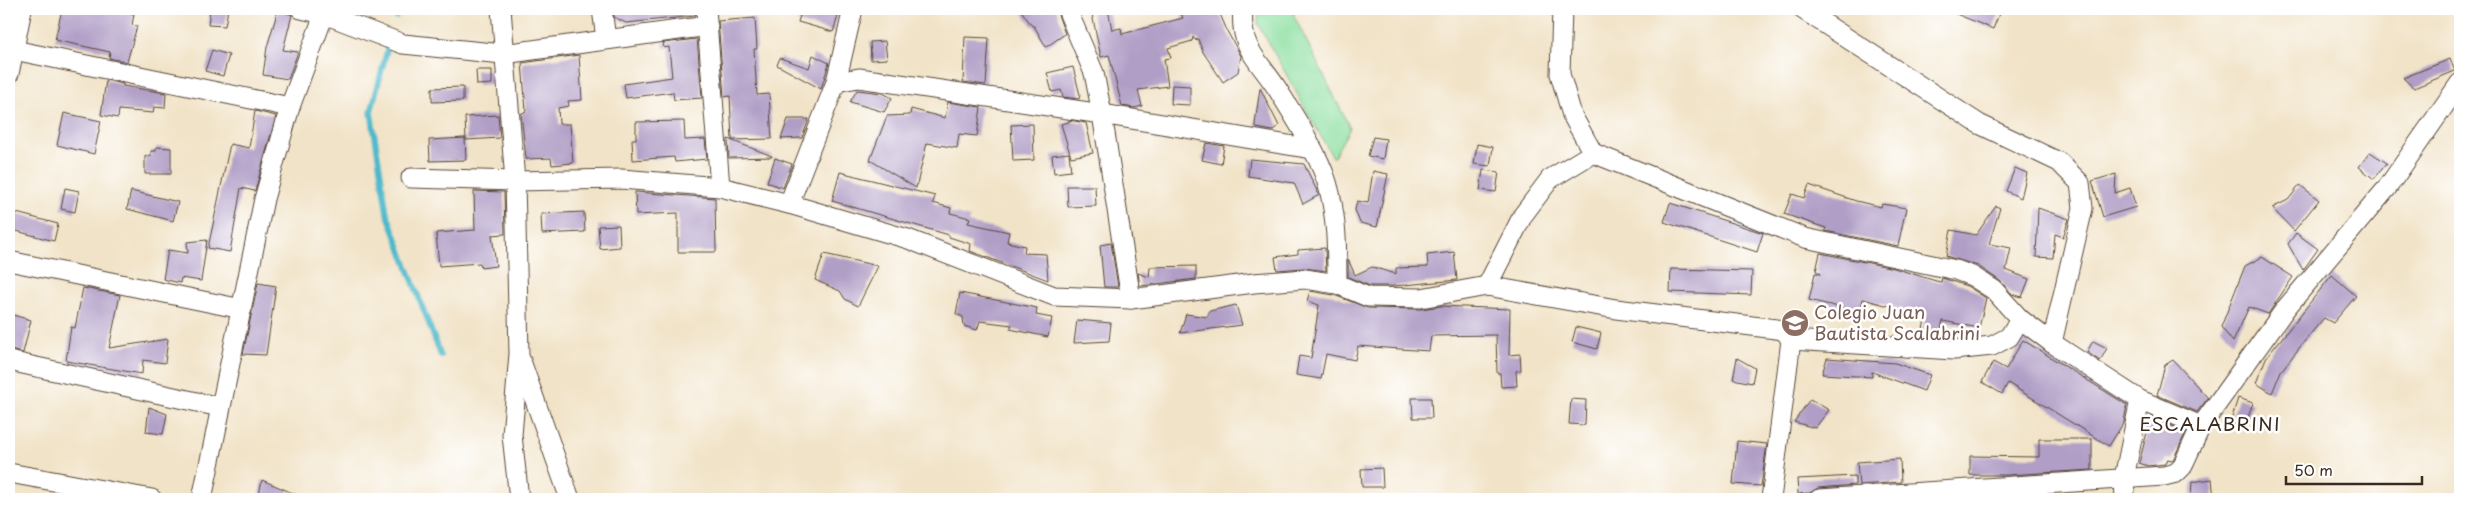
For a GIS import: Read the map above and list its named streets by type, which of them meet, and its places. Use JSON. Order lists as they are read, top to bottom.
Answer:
{
  "districts": ["ESCALABRINI"],
  "places": {
    "school or university": ["Colegio Juan Bautista Scalabrini"]
  },
  "scale_bar": "50 m"
}
